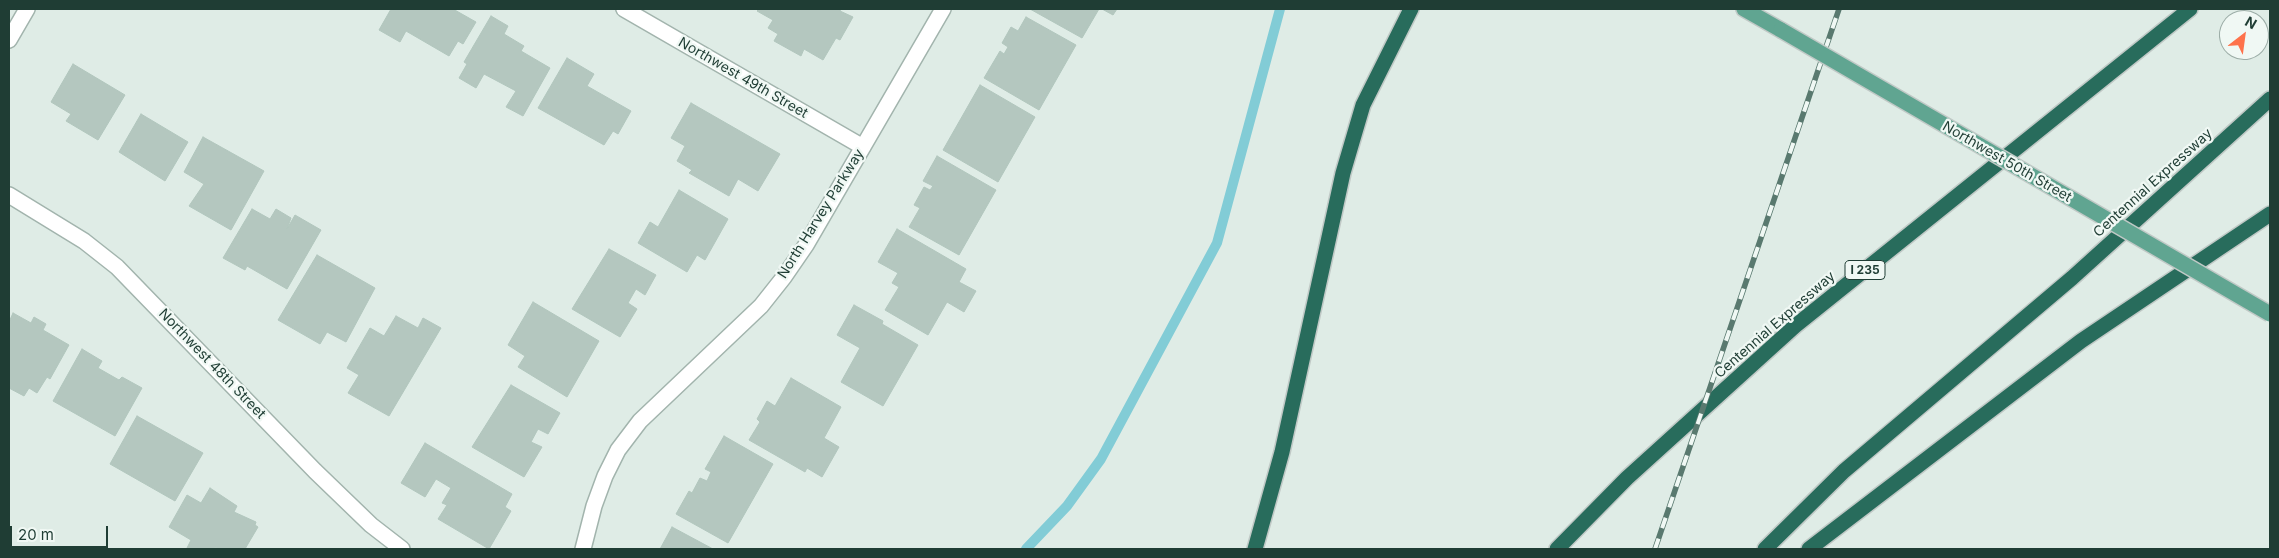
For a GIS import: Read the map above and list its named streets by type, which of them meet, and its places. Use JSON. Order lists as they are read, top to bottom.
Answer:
{
  "streets": {
    "highway": ["Centennial Expressway", "I 235"],
    "main road": ["Northwest 50th Street"],
    "street": ["Northwest 49th Street", "North Harvey Parkway", "Northwest 48th Street"]
  },
  "crossings": [
    ["Northwest 49th Street", "North Harvey Parkway"]
  ],
  "scale_bar": "20 m",
  "north": "top right"
}
